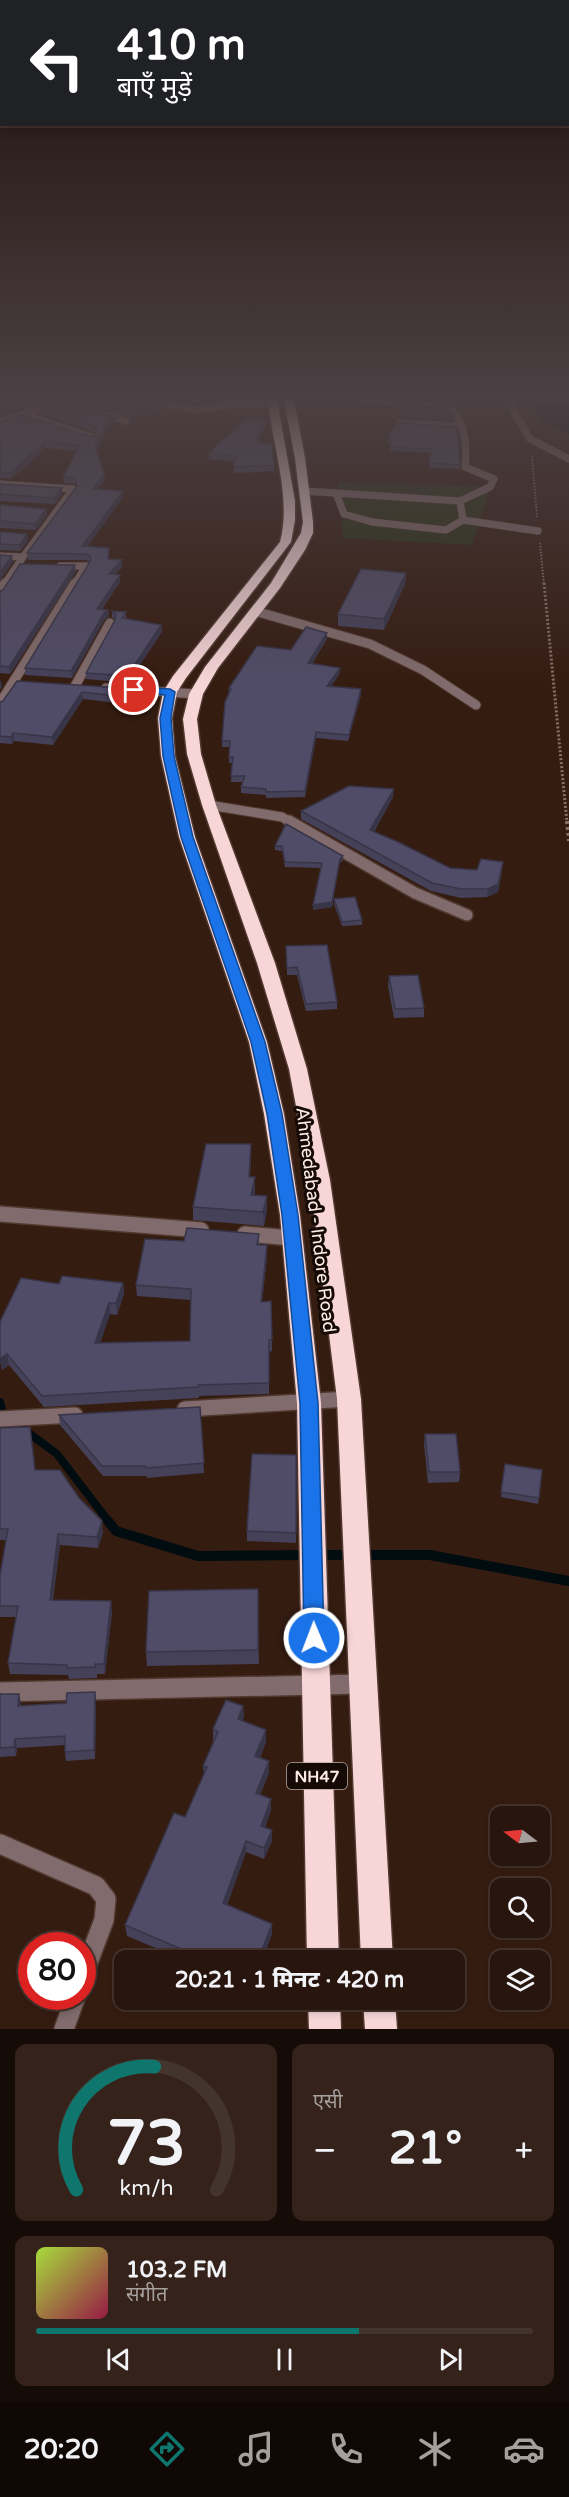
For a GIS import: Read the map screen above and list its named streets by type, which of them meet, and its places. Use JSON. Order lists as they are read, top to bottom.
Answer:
{
  "streets": {
    "highway": ["Ahmedabad - Indore Road", "NH47"]
  },
  "north": "left",
  "page": {
    "turn": ["410 m", "बाएँ मुड़ें"],
    "limit": "80",
    "trip": "20:21 · 1 मिनट · 420 m",
    "tile": "एसी",
    "heat": ["−", "21°", "+"],
    "song": ["103.2 FM", "संगीत"],
    "tabs": "20:20",
    "gauge": ["73", "km/h"]
  }
}
